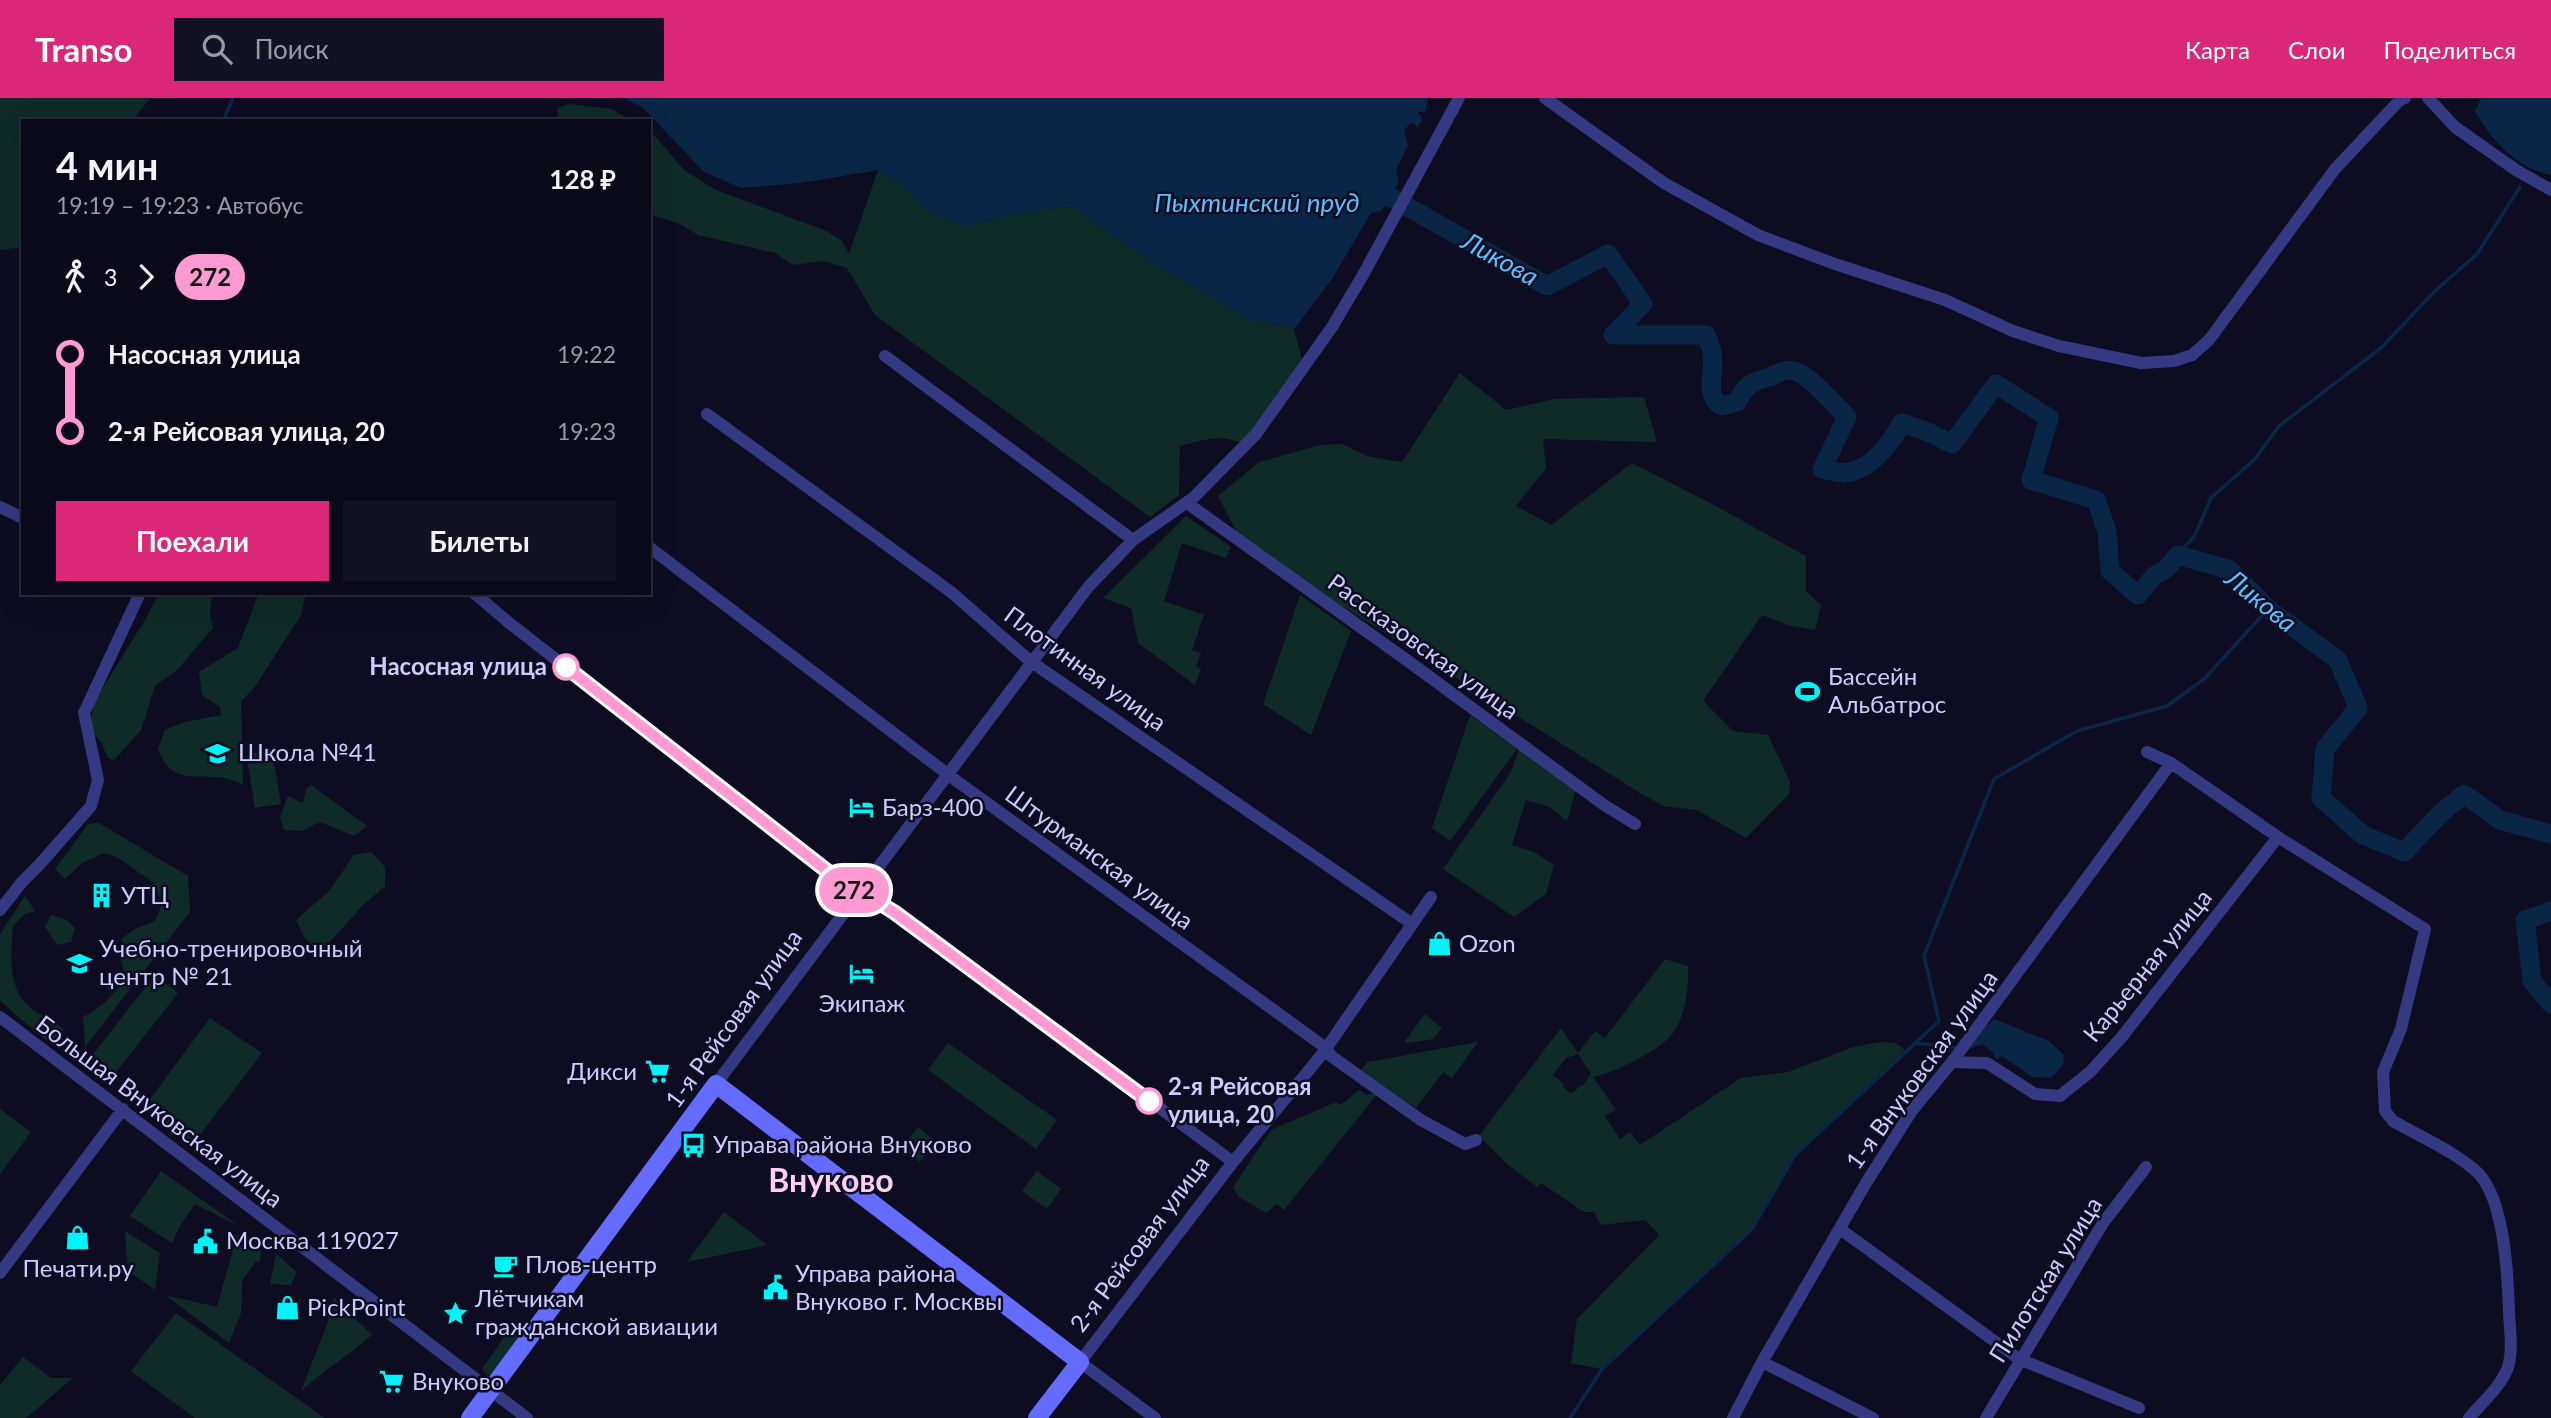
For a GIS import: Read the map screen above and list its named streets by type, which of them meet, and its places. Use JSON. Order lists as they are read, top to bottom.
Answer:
{
  "streets": {
    "street": [
      "Рассказовская улица",
      "Плотинная улица",
      "Штурманская улица",
      "Карьерная улица",
      "1-я Рейсовая улица",
      "1-я Внуковская улица",
      "Большая Внуковская улица",
      "2-я Рейсовая улица",
      "Пилотская улица"
    ]
  },
  "crossings": [
    ["Рассказовская улица", "1-я Рейсовая улица"],
    ["Плотинная улица", "1-я Рейсовая улица"],
    ["Плотинная улица", "2-я Рейсовая улица"],
    ["Штурманская улица", "1-я Рейсовая улица"],
    ["Штурманская улица", "2-я Рейсовая улица"],
    ["Карьерная улица", "1-я Внуковская улица"],
    ["1-я Рейсовая улица", "Большая Внуковская улица"]
  ],
  "districts": ["Внуково"],
  "water": ["Пыхтинский пруд", "Ликова"],
  "places": {
    "other": ["Насосная улица", "2-я Рейсовая улица, 20"],
    "sports": ["Бассейн Альбатрос"],
    "school or university": ["Школа №41", "Учебно-тренировочный центр № 21"],
    "hotel": ["Барз-400", "Экипаж"],
    "building": ["УТЦ"],
    "shop": ["Ozon", "Печати.ру", "PickPoint"],
    "supermarket": ["Дикси", "Внуково"],
    "bus stop": ["Управа района Внуково"],
    "public building": ["Москва 119027", "Управа района Внуково г. Москвы"],
    "cafe": ["Плов-центр"],
    "place": ["Лётчикам гражданской авиации"]
  },
  "lines": ["bus line 272"],
  "page": {
    "header": "Transo",
    "search": "Поиск",
    "nav": ["Карта", "Слои", "Поделиться"],
    "on_map": "272",
    "heading": ["4 мин", "19:19 – 19:23 · Автобус", "128 ₽"],
    "legs": ["3", "272"],
    "list": [
      {
        "name": "Насосная улица",
        "value": "19:22"
      },
      {
        "name": "2-я Рейсовая улица, 20",
        "value": "19:23"
      }
    ],
    "buttons": ["Поехали", "Билеты"]
  }
}
